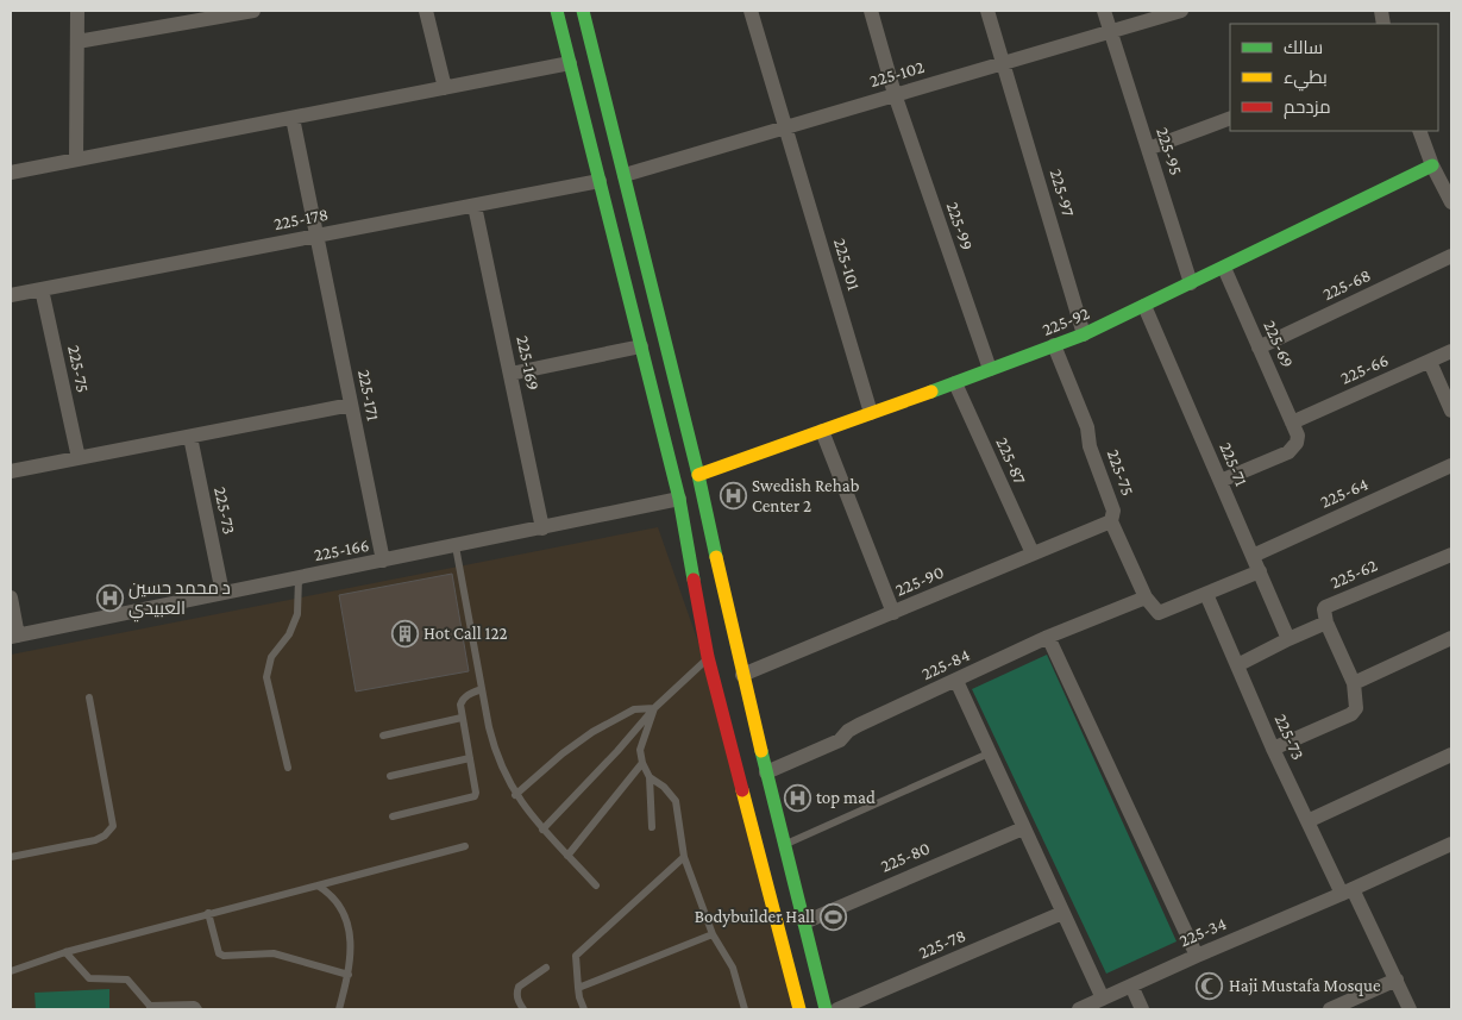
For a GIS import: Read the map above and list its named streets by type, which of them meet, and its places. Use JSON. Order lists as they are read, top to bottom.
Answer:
{
  "streets": {
    "main road": ["225-92"],
    "street": [
      "225-102",
      "225-95",
      "225-97",
      "225-178",
      "225-99",
      "225-101",
      "225-68",
      "225-69",
      "225-169",
      "225-75",
      "225-66",
      "225-171",
      "225-87",
      "225-71",
      "225-64",
      "225-73",
      "225-166",
      "225-62",
      "225-90",
      "225-84",
      "225-80",
      "225-34",
      "225-78"
    ]
  },
  "crossings": [
    ["225-102", "225-95"],
    ["225-102", "225-97"],
    ["225-102", "225-99"],
    ["225-102", "225-101"],
    ["225-95", "225-92"],
    ["225-97", "225-92"],
    ["225-178", "225-169"],
    ["225-178", "225-75"],
    ["225-178", "225-171"],
    ["225-99", "225-92"],
    ["225-101", "225-92"],
    ["225-68", "225-69"],
    ["225-92", "225-69"],
    ["225-92", "225-75"],
    ["225-92", "225-87"],
    ["225-92", "225-71"],
    ["225-69", "225-66"],
    ["225-169", "225-166"],
    ["225-75", "225-90"],
    ["225-75", "225-84"],
    ["225-171", "225-166"],
    ["225-87", "225-90"],
    ["225-71", "225-64"],
    ["225-73", "225-166"],
    ["225-73", "225-84"],
    ["225-73", "225-34"]
  ],
  "places": {
    "hospital": ["Swedish Rehab Center 2", "د محمد حسين العبيدي", "top mad"],
    "building": ["Hot Call 122"],
    "sports": ["Bodybuilder Hall"],
    "mosque": ["Haji Mustafa Mosque"]
  },
  "legend": ["سالك", "بطيء", "مزدحم"]
}
